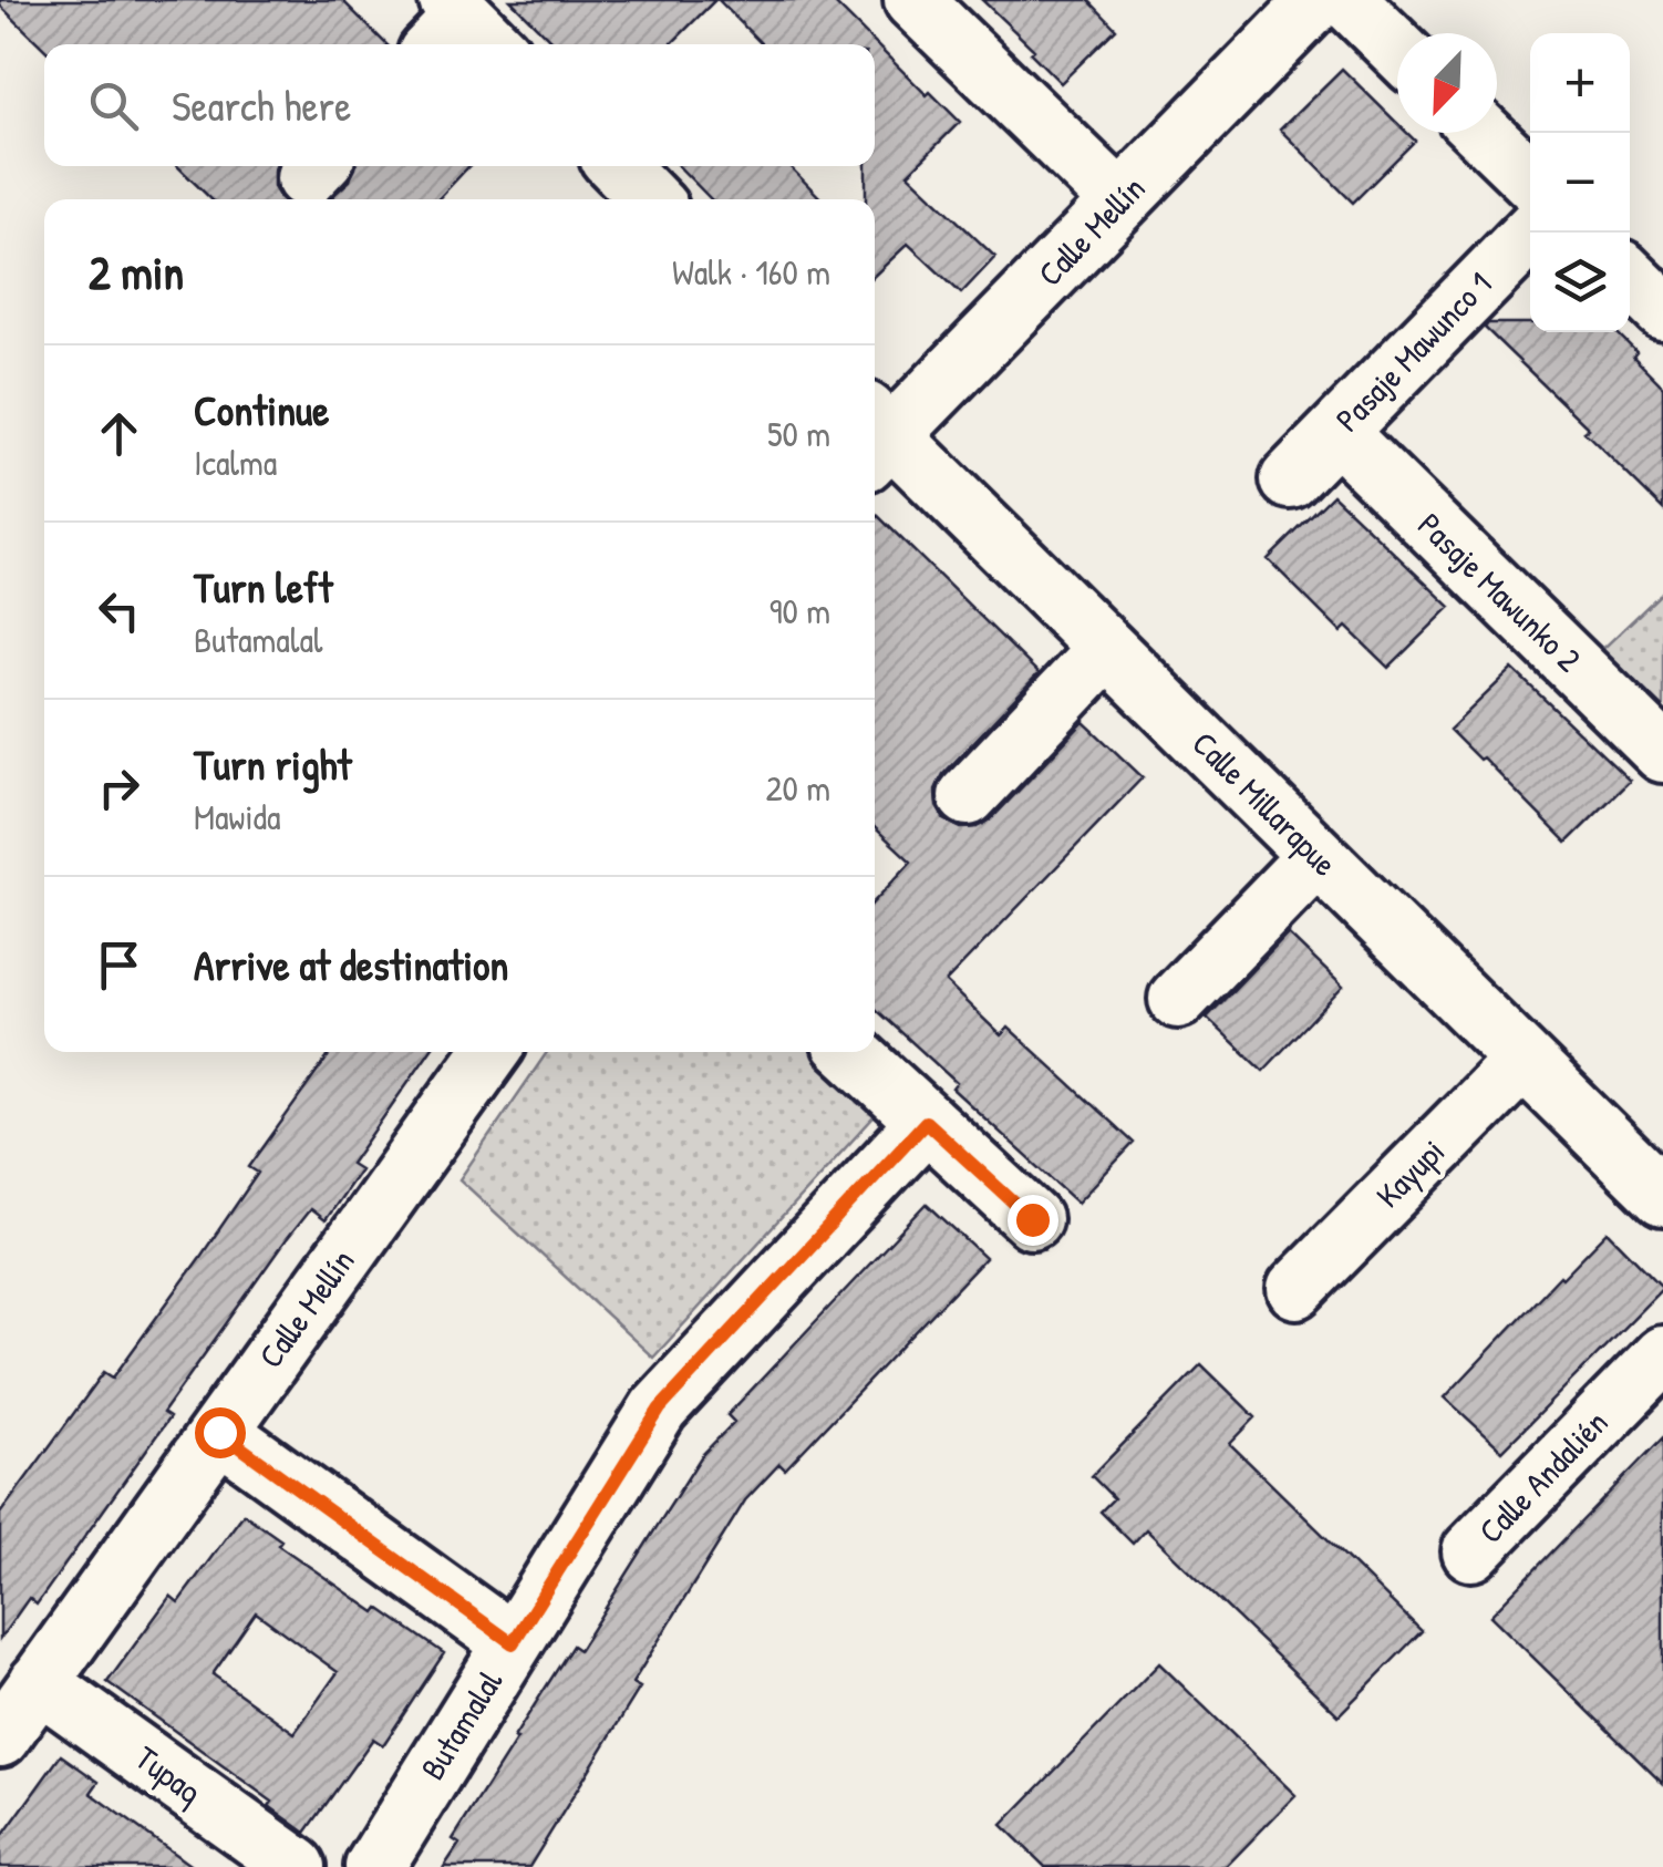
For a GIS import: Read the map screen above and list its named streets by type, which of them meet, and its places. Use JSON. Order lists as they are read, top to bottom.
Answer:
{
  "streets": {
    "street": [
      "Calle Mellín",
      "Pasaje Mawunco 1",
      "Pasaje Mawunko 2",
      "Calle Millarapue",
      "Kayupi",
      "Calle Andalién",
      "Butamalal",
      "Tupaq"
    ]
  },
  "crossings": [
    ["Calle Mellín", "Calle Millarapue"],
    ["Calle Mellín", "Tupaq"],
    ["Pasaje Mawunco 1", "Pasaje Mawunko 2"],
    ["Calle Millarapue", "Kayupi"]
  ],
  "north": "bottom left",
  "page": {
    "map_buttons": ["+", "−"],
    "search": "Search here",
    "heading": ["2 min", "Walk · 160 m"],
    "list": [
      ["Continue", "Icalma", "50 m"],
      ["Turn left", "Butamalal", "90 m"],
      ["Turn right", "Mawida", "20 m"],
      "Arrive at destination"
    ]
  }
}
